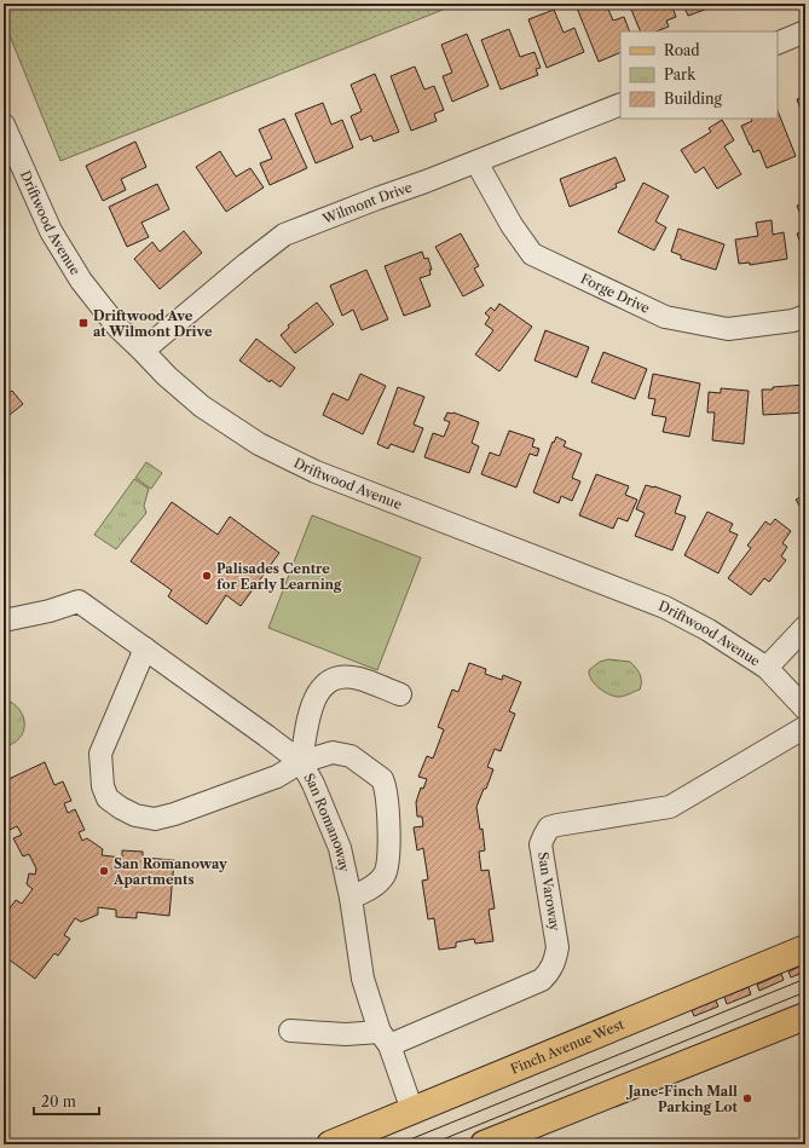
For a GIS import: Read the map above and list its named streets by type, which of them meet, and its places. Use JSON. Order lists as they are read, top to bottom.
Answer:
{
  "streets": {
    "main road": ["Finch Avenue West"],
    "street": [
      "Wilmont Drive",
      "Driftwood Avenue",
      "Forge Drive",
      "San Romanoway",
      "San Varoway"
    ]
  },
  "crossings": [
    ["Wilmont Drive", "Driftwood Avenue"],
    ["Wilmont Drive", "Forge Drive"],
    ["San Romanoway", "San Varoway"],
    ["San Romanoway", "Finch Avenue West"]
  ],
  "places": {
    "transit": ["Driftwood Ave at Wilmont Drive"],
    "other": ["Palisades Centre for Early Learning", "San Romanoway Apartments", "Jane-Finch Mall Parking Lot"]
  },
  "legend": ["Road", "Park", "Building"],
  "scale_bar": "20 m"
}
